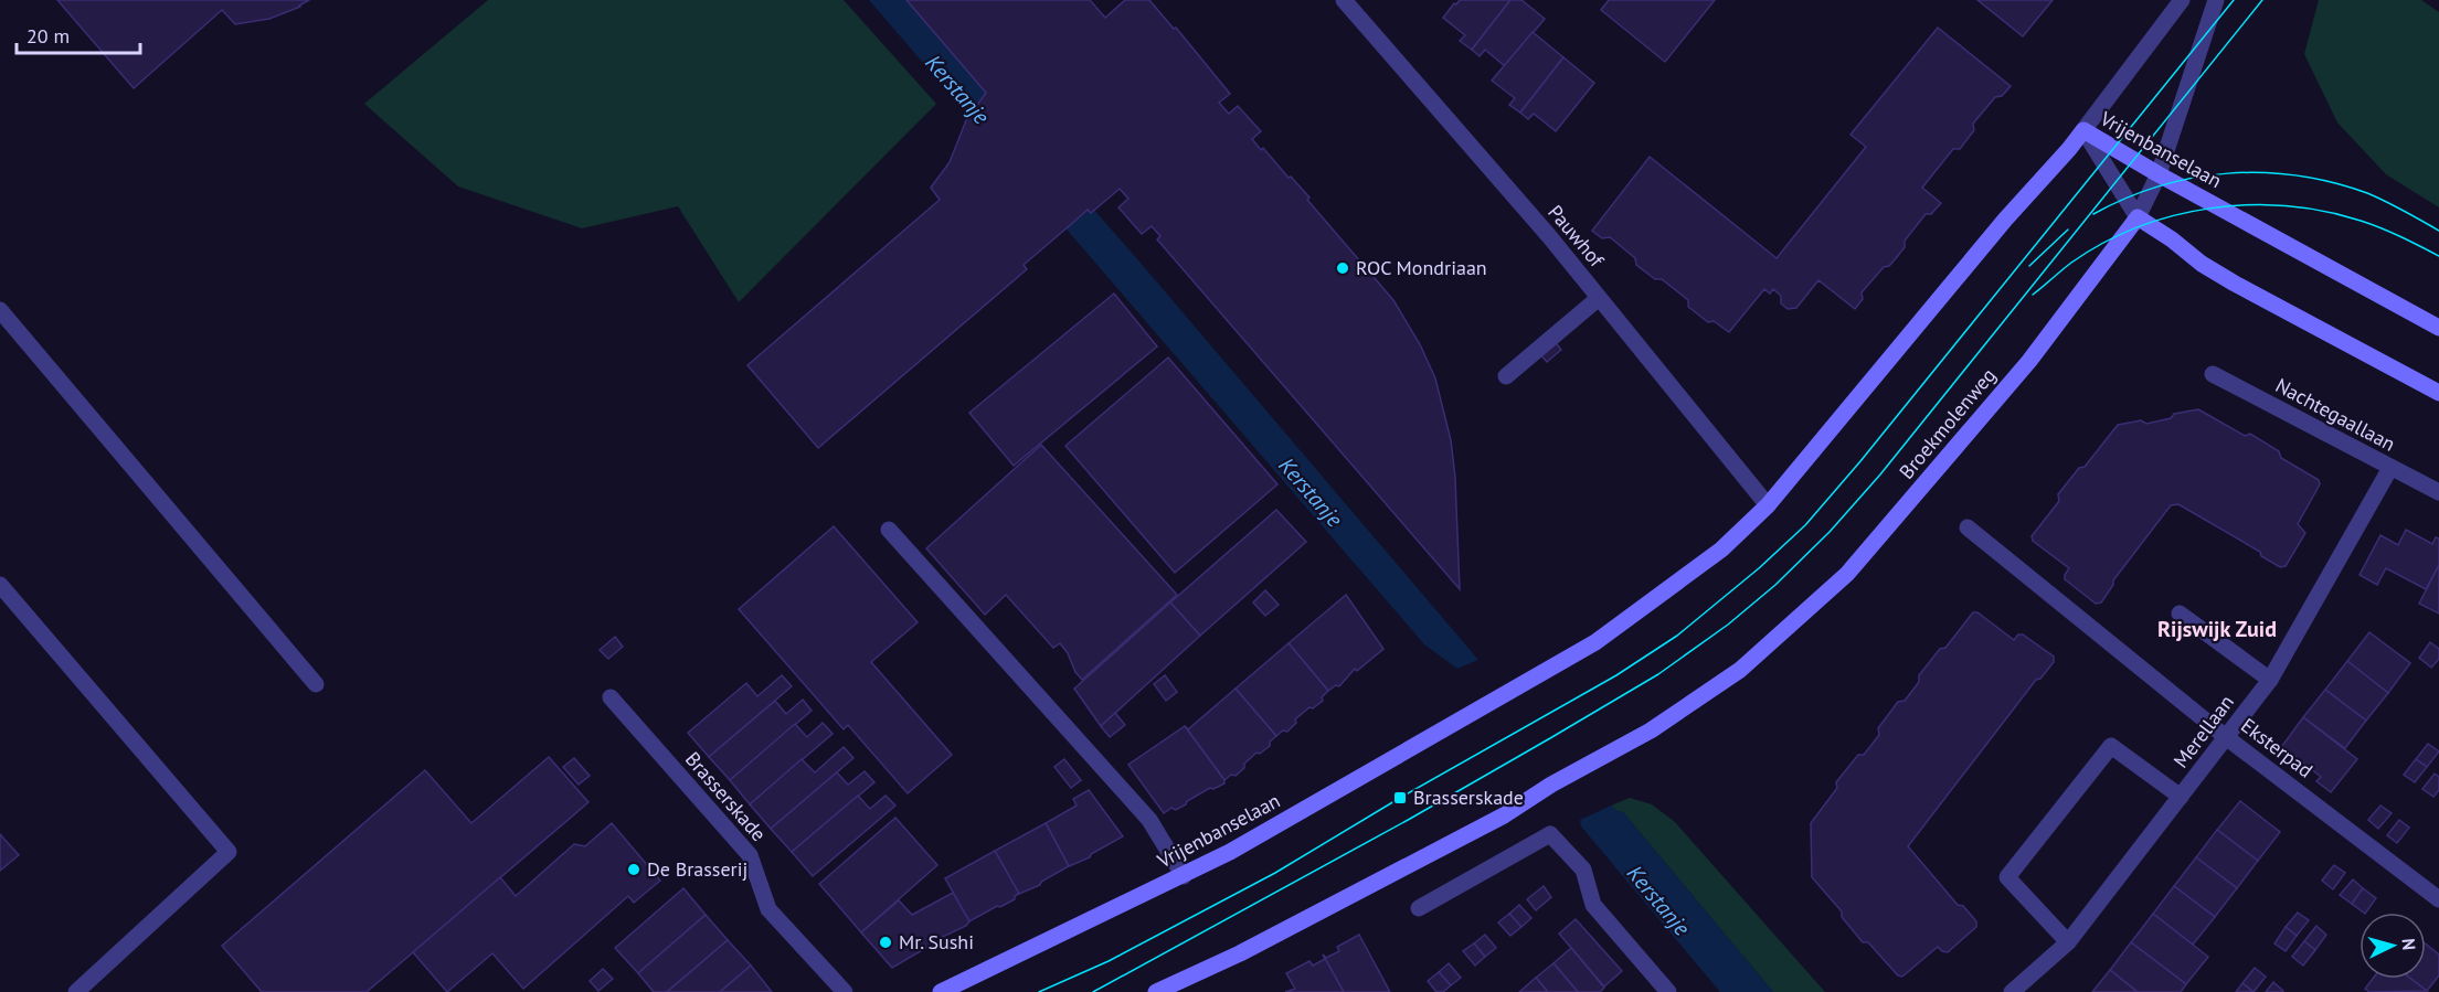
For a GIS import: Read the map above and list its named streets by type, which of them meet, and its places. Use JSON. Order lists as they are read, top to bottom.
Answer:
{
  "streets": {
    "main road": ["Vrijenbanselaan", "Broekmolenweg"],
    "street": [
      "Pauwhof",
      "Nachtegaallaan",
      "Merellaan",
      "Eksterpad",
      "Brasserskade"
    ]
  },
  "crossings": [
    ["Vrijenbanselaan", "Pauwhof"],
    ["Vrijenbanselaan", "Broekmolenweg"],
    ["Nachtegaallaan", "Merellaan"],
    ["Merellaan", "Eksterpad"]
  ],
  "districts": ["Rijswijk Zuid"],
  "water": ["Kerstanje"],
  "places": {
    "other": ["ROC Mondriaan", "De Brasserij", "Mr. Sushi"],
    "transit": ["Brasserskade"]
  },
  "scale_bar": "20 m",
  "north": "right"
}
